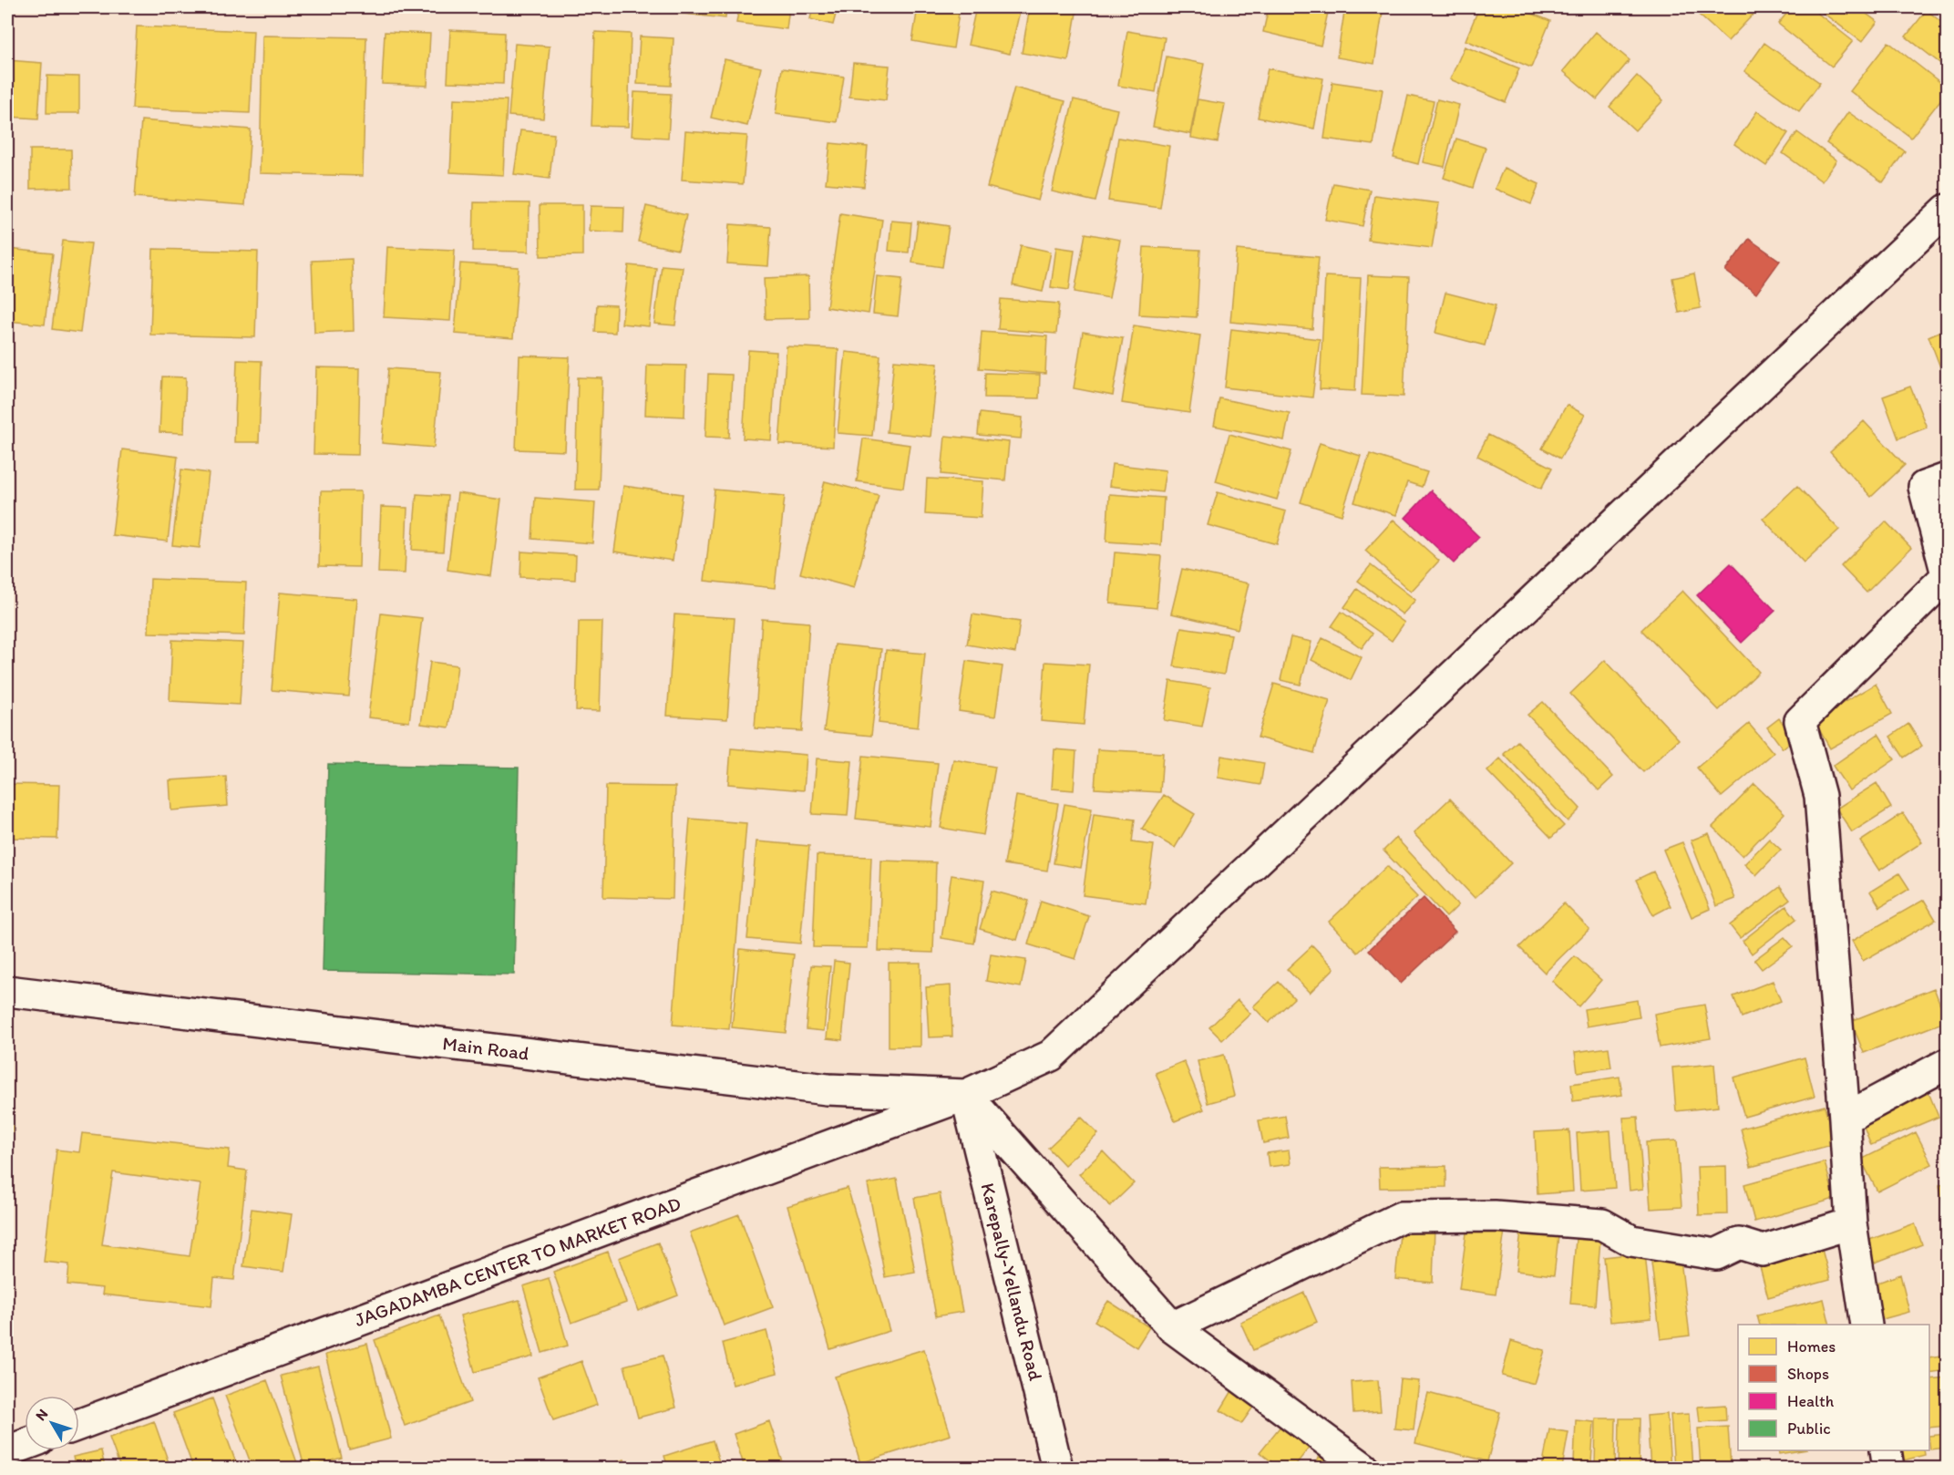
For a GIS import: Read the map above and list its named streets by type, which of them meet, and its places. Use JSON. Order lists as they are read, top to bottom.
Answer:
{
  "streets": {
    "main road": ["Main Road", "JAGADAMBA CENTER TO MARKET ROAD", "Karepally-Yellandu Road"]
  },
  "crossings": [
    ["Main Road", "JAGADAMBA CENTER TO MARKET ROAD"],
    ["Main Road", "Karepally-Yellandu Road"],
    ["JAGADAMBA CENTER TO MARKET ROAD", "Karepally-Yellandu Road"]
  ],
  "legend": [
    "Homes",
    "Shops",
    "Health",
    "Public"
  ],
  "north": "top left"
}
